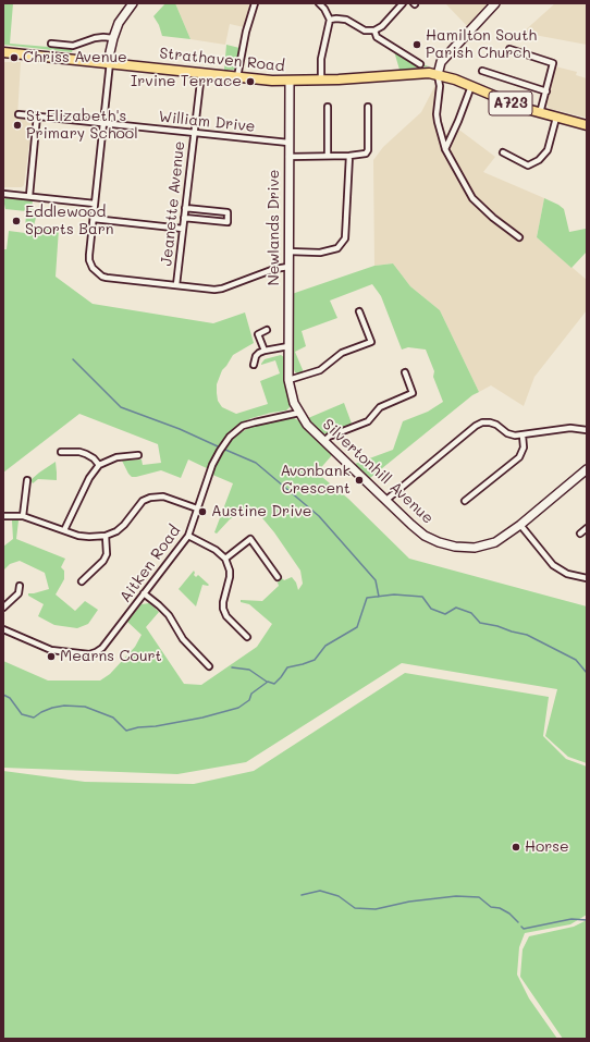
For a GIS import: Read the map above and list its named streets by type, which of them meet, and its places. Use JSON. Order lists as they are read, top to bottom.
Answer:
{
  "streets": {
    "main road": ["Strathaven Road", "A723"],
    "street": [
      "William Drive",
      "Jeanette Avenue",
      "Newlands Drive",
      "Silvertonhill Avenue",
      "Aitken Road"
    ]
  },
  "crossings": [
    ["Strathaven Road", "A723"],
    ["Strathaven Road", "Jeanette Avenue"],
    ["Strathaven Road", "Newlands Drive"],
    ["William Drive", "Jeanette Avenue"],
    ["William Drive", "Newlands Drive"],
    ["Newlands Drive", "Silvertonhill Avenue"],
    ["Silvertonhill Avenue", "Aitken Road"]
  ],
  "places": [
    "Hamilton South Parish Church",
    "Chriss Avenue",
    "Irvine Terrace",
    "St Elizabeth's Primary School",
    "Eddlewood Sports Barn",
    "Avonbank Crescent",
    "Austine Drive",
    "Mearns Court",
    "Horse"
  ]
}
